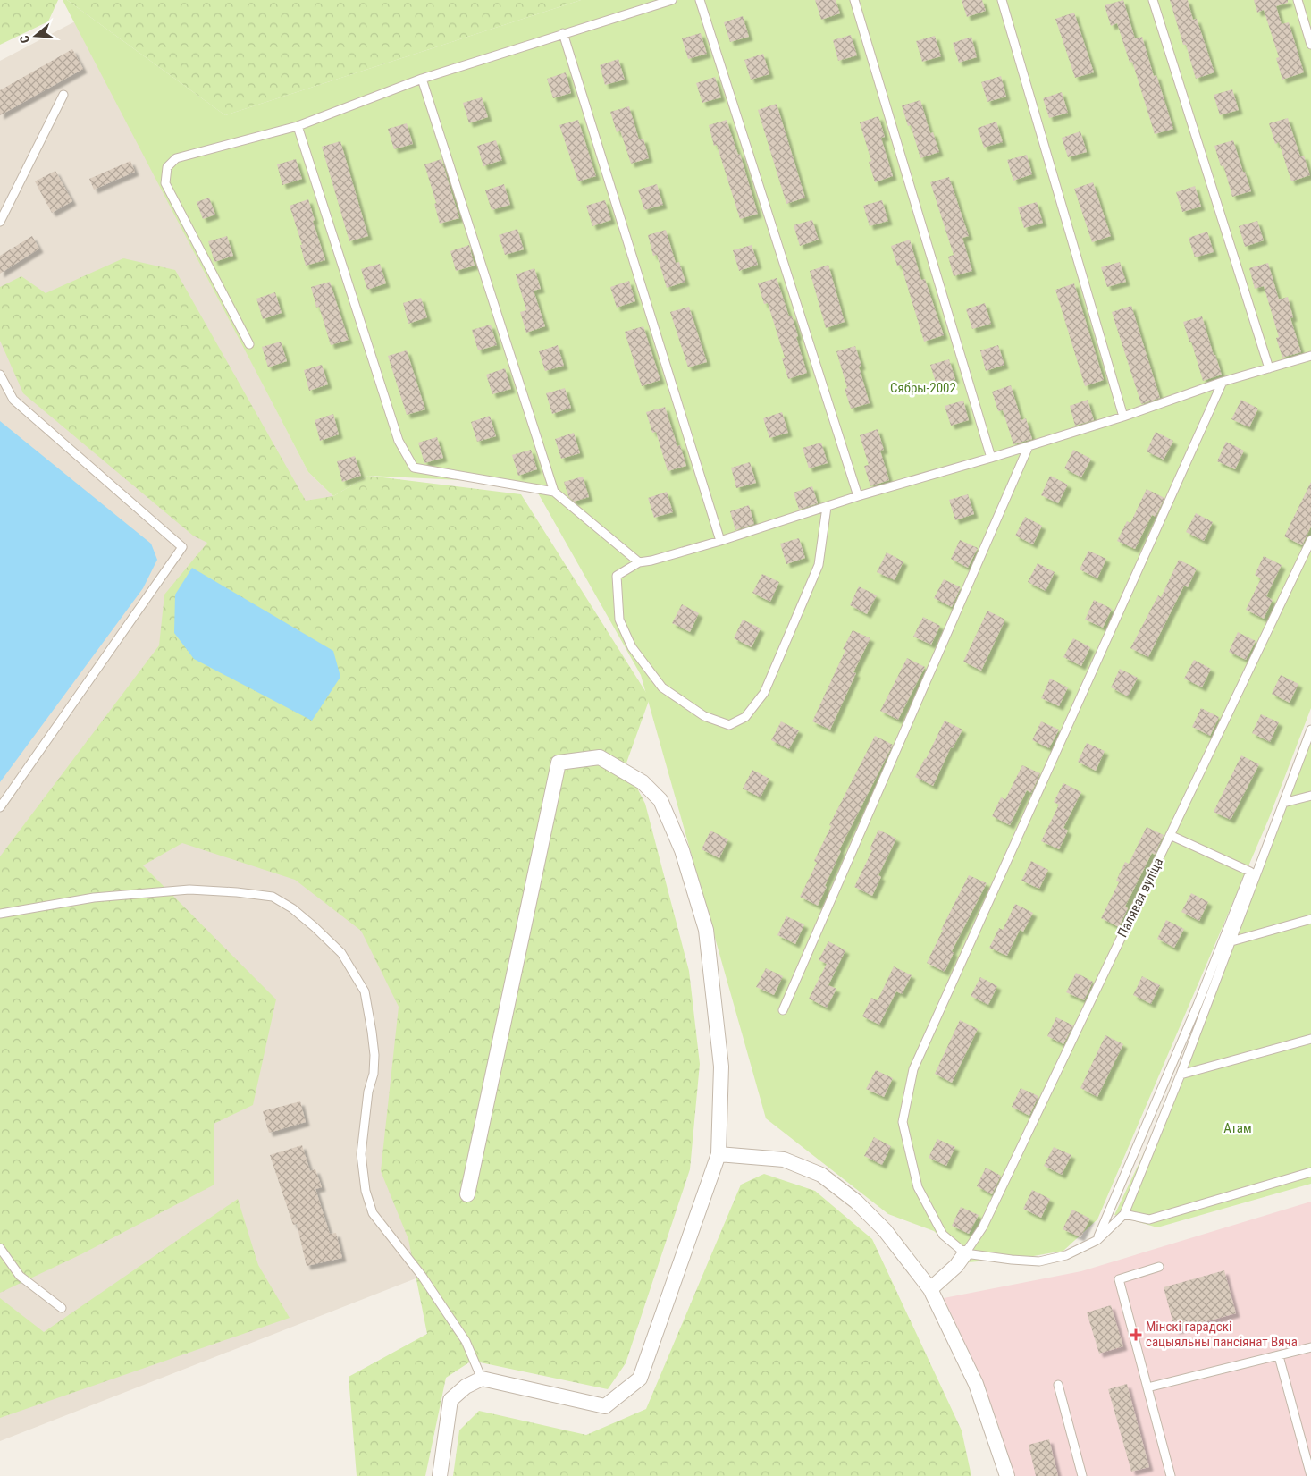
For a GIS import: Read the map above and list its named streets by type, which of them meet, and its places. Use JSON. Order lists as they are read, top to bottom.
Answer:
{
  "streets": {
    "lane": ["Палявая вуліца"]
  },
  "parks": ["Сябры-2002", "Атам"],
  "places": {
    "health": ["Мінскі гарадскі сацыяльны пансіянат Вяча"]
  },
  "north": "left"
}
